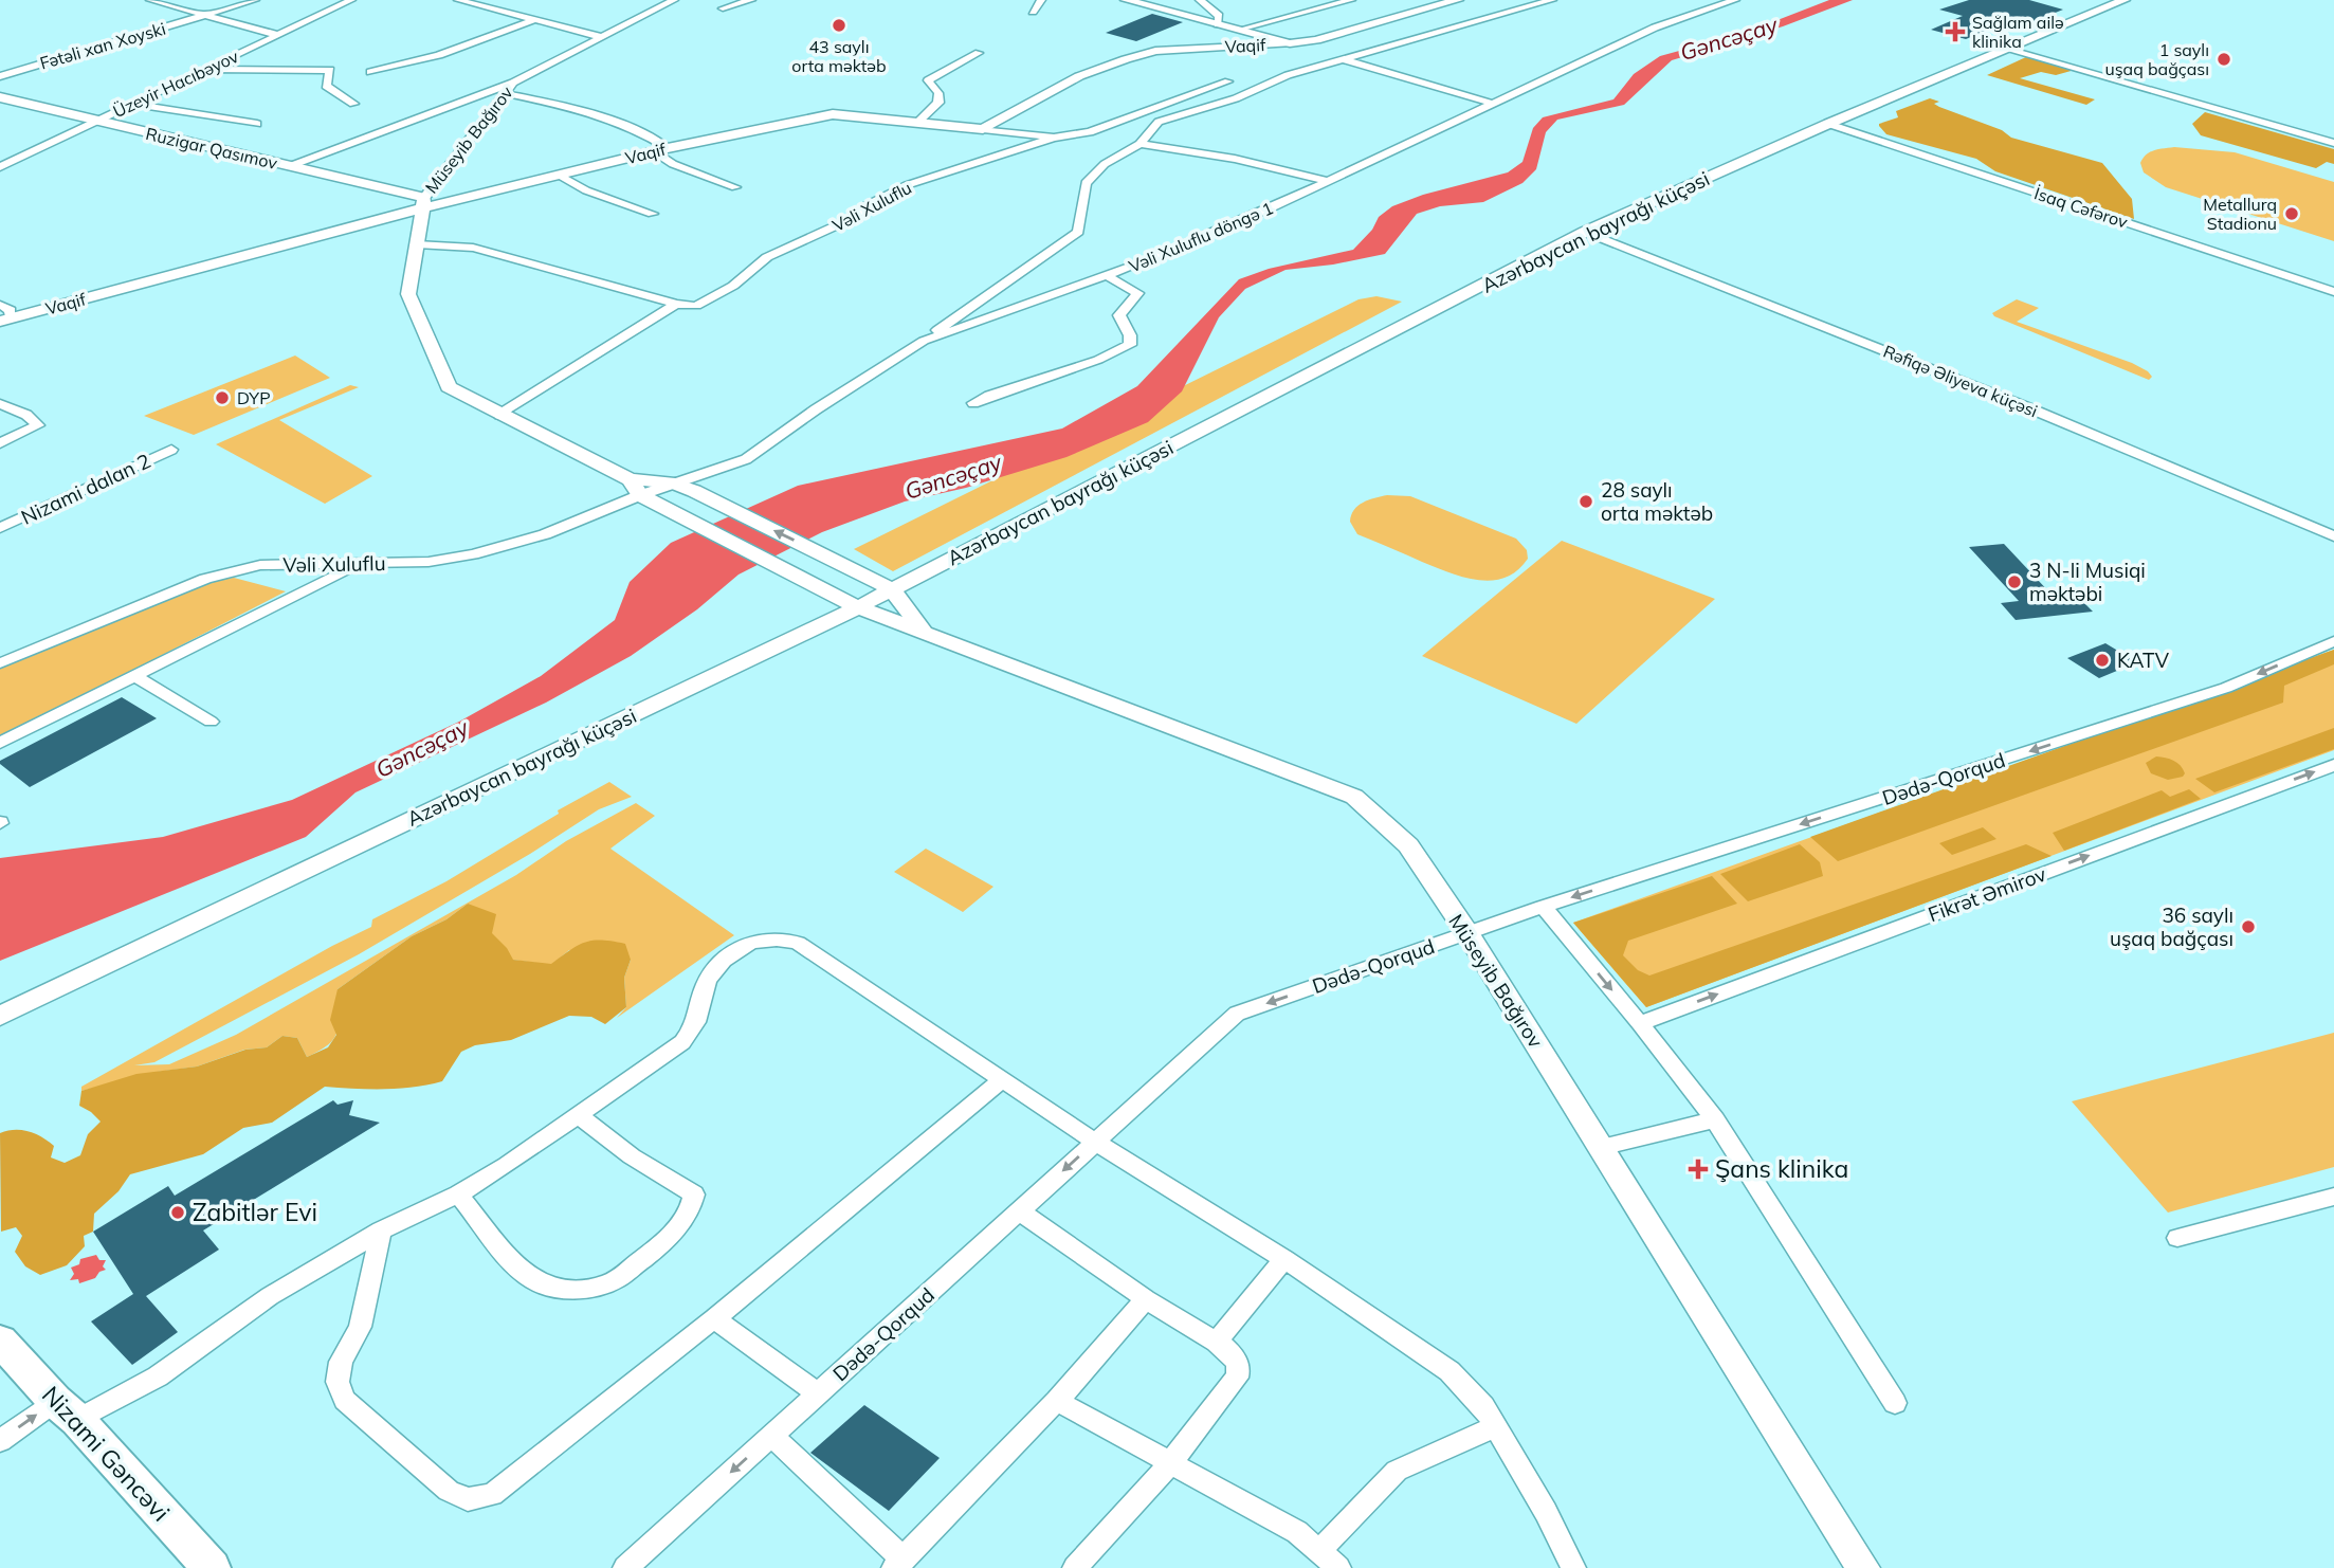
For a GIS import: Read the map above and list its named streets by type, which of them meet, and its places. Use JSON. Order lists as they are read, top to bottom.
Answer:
{
  "streets": {
    "main road": ["Nizami Gəncəvi"],
    "street": [
      "Fətəli xan Xoyski",
      "Vaqif",
      "Üzeyir Hacıbəyov",
      "Müseyib Bağırov",
      "Ruzigar Qasımov",
      "Vəli Xuluflu",
      "İsaq Cəfərov",
      "Azərbaycan bayrağı küçəsi",
      "Vəli Xuluflu döngə 1",
      "Rəfiqə Əliyeva küçəsi",
      "Nizami dalan 2",
      "Dədə-Qorqud",
      "Fikrət Əmirov"
    ]
  },
  "crossings": [
    ["Vaqif", "Müseyib Bağırov"],
    ["Vaqif", "Ruzigar Qasımov"],
    ["Üzeyir Hacıbəyov", "Ruzigar Qasımov"],
    ["Müseyib Bağırov", "Ruzigar Qasımov"],
    ["Müseyib Bağırov", "Vəli Xuluflu"],
    ["Müseyib Bağırov", "Azərbaycan bayrağı küçəsi"],
    ["Müseyib Bağırov", "Vəli Xuluflu döngə 1"],
    ["Müseyib Bağırov", "Dədə-Qorqud"],
    ["İsaq Cəfərov", "Azərbaycan bayrağı küçəsi"],
    ["Azərbaycan bayrağı küçəsi", "Rəfiqə Əliyeva küçəsi"]
  ],
  "one_way": ["Dədə-Qorqud", "Fikrət Əmirov"],
  "water": ["Gəncəçay"],
  "places": {
    "other": [
      "43 saylı orta məktəb",
      "1 saylı uşaq bağçası",
      "Metallurq Stadionu",
      "DYP",
      "28 saylı orta məktəb",
      "3 N-li Musiqi məktəbi",
      "KATV",
      "36 saylı uşaq bağçası",
      "Zabitlər Evi"
    ],
    "health": ["Sağlam ailə klinika", "Şans klinika"]
  }
}
